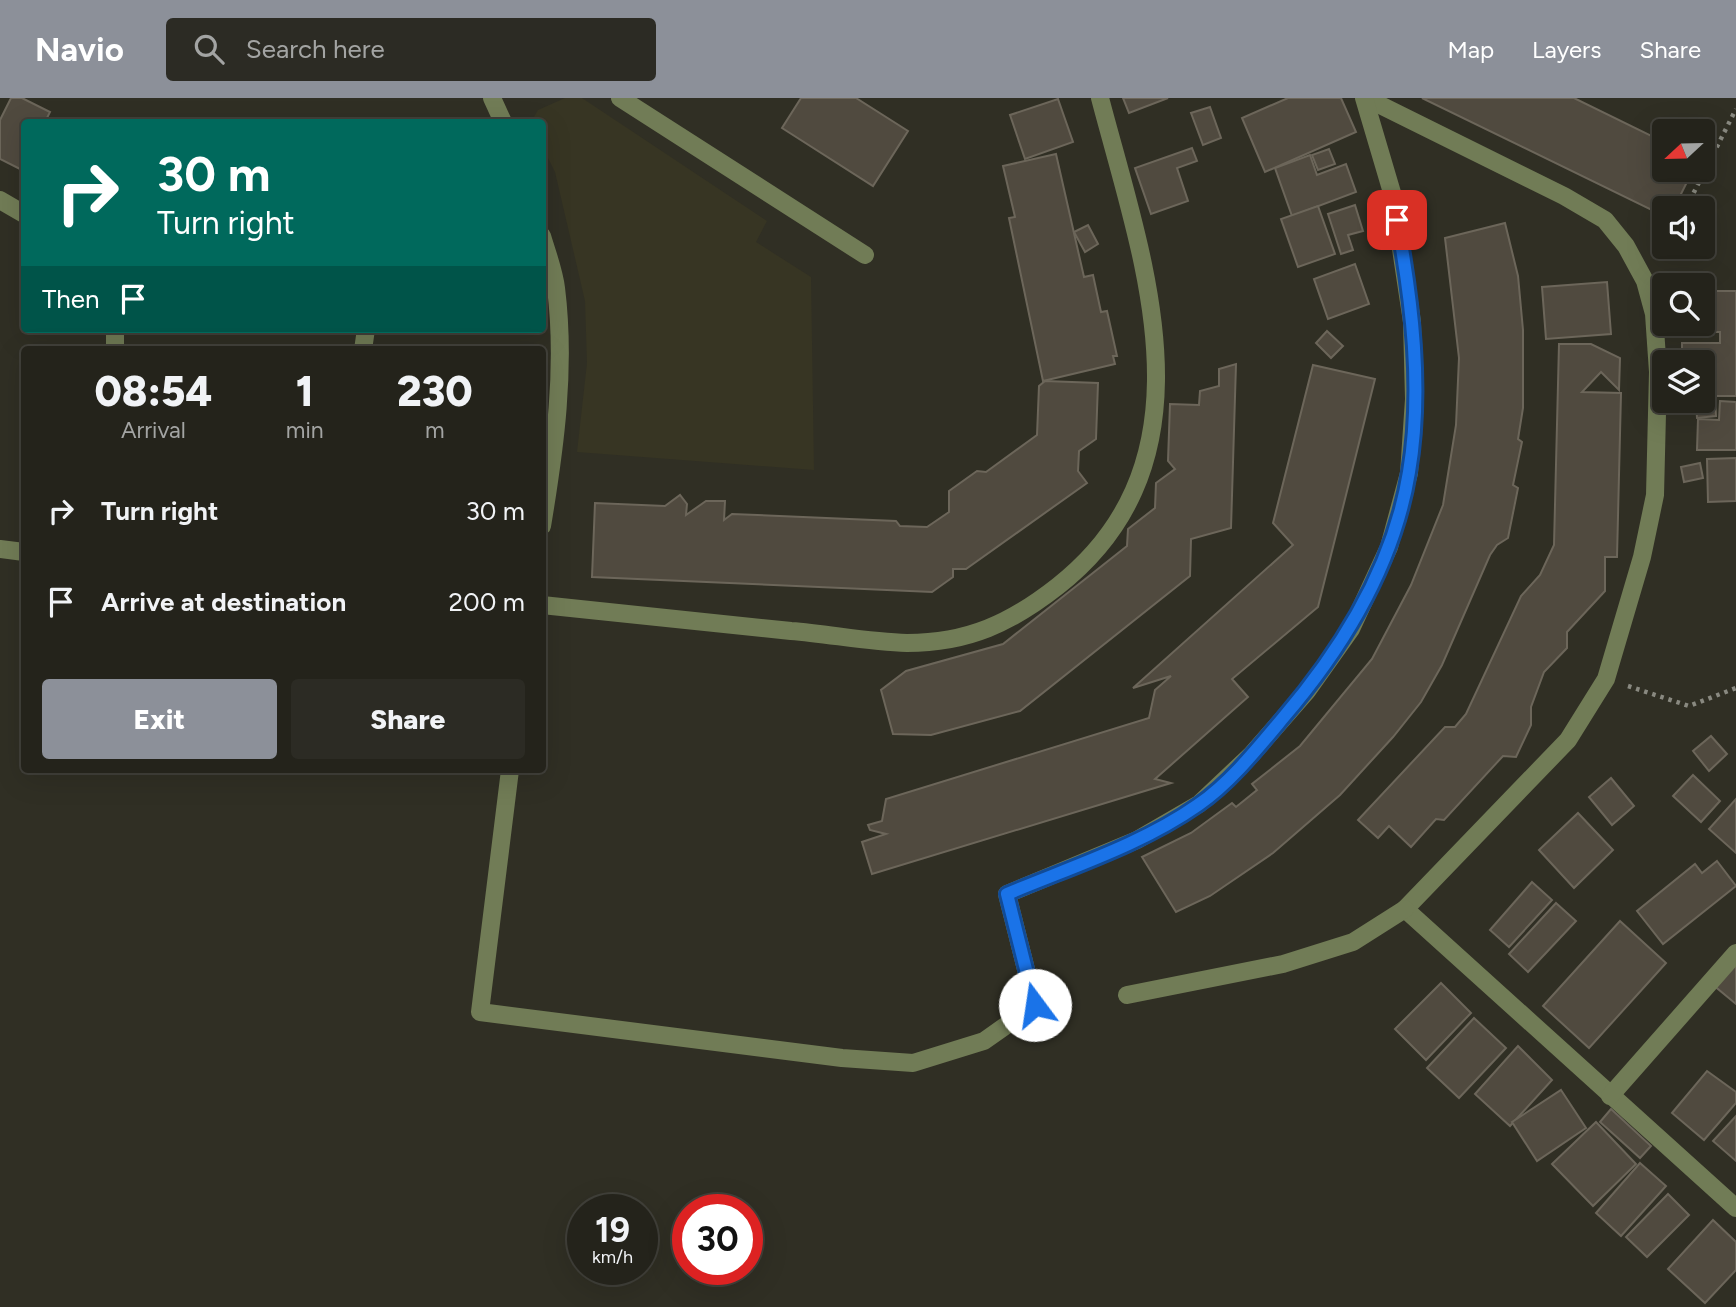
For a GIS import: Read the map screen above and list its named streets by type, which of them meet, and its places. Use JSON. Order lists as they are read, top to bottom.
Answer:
{
  "north": "left",
  "page": {
    "header": "Navio",
    "search": "Search here",
    "nav": ["Map", "Layers", "Share"],
    "turn": ["30 m", "Turn right"],
    "then": "Then",
    "eta": [
      "08:54",
      "Arrival",
      "1",
      "min",
      "230",
      "m"
    ],
    "list": [
      {
        "name": "Turn right",
        "value": "30 m"
      },
      {
        "name": "Arrive at destination",
        "value": "200 m"
      }
    ],
    "buttons": ["Exit", "Share"],
    "speed": "19 km/h",
    "limit": "30"
  }
}
